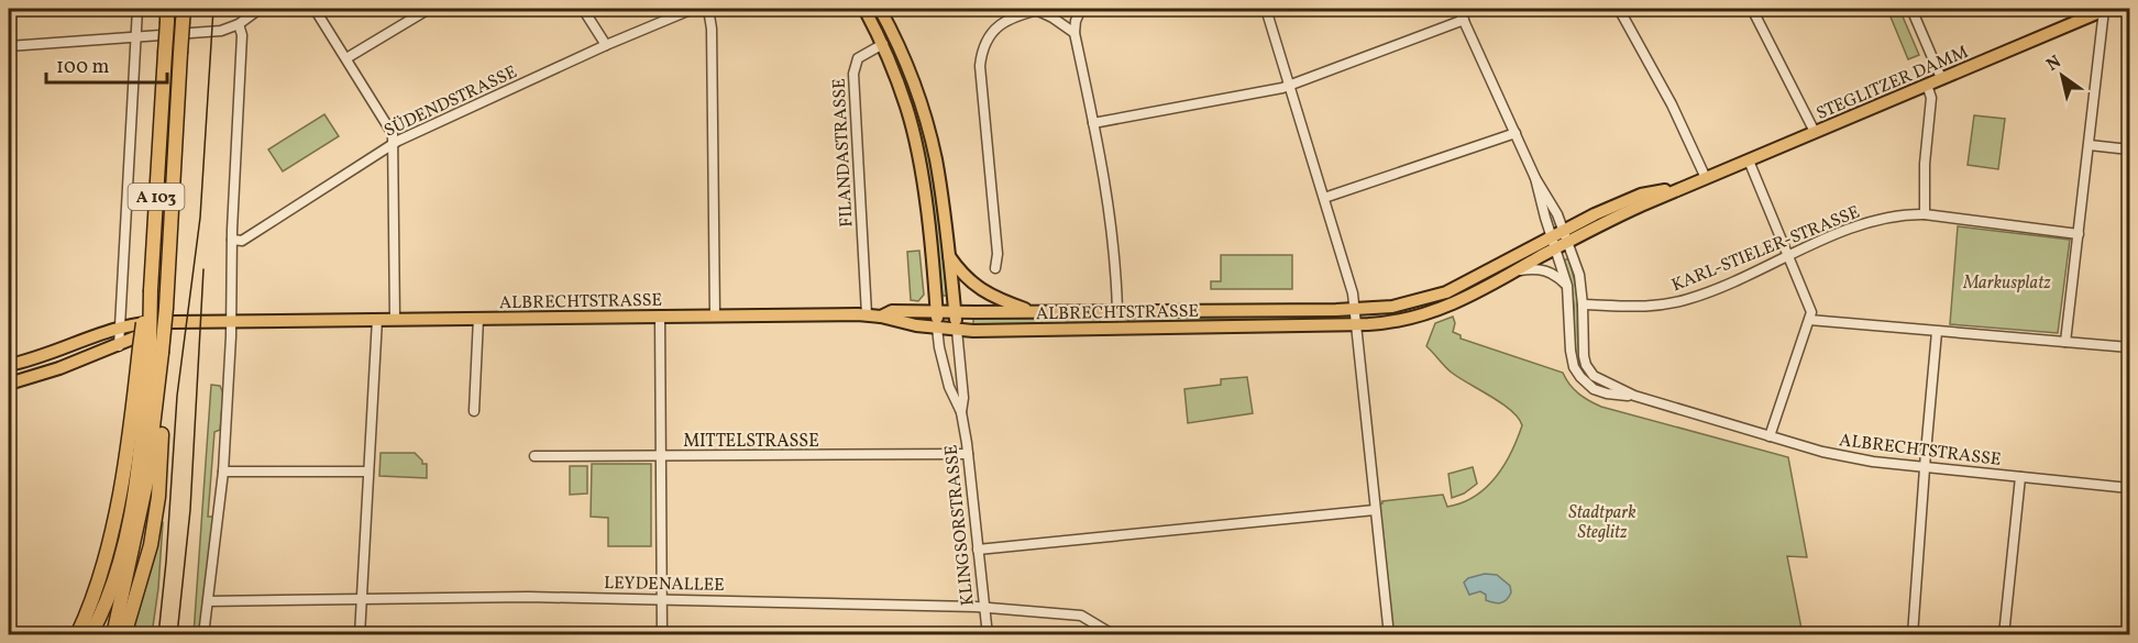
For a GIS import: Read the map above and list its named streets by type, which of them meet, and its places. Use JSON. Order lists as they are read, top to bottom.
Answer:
{
  "streets": {
    "highway": ["A 103"],
    "main road": ["STEGLITZER DAMM", "ALBRECHTSTRASSE"],
    "street": [
      "SÜDENDSTRASSE",
      "FILANDASTRASSE",
      "KARL-STIELER-STRASSE",
      "MITTELSTRASSE",
      "KLINGSORSTRASSE",
      "LEYDENALLEE"
    ]
  },
  "crossings": [
    ["STEGLITZER DAMM", "ALBRECHTSTRASSE"],
    ["FILANDASTRASSE", "ALBRECHTSTRASSE"],
    ["ALBRECHTSTRASSE", "KLINGSORSTRASSE"],
    ["MITTELSTRASSE", "KLINGSORSTRASSE"],
    ["KLINGSORSTRASSE", "LEYDENALLEE"]
  ],
  "parks": ["Markusplatz", "Stadtpark Steglitz"],
  "scale_bar": "100 m",
  "north": "top left"
}
